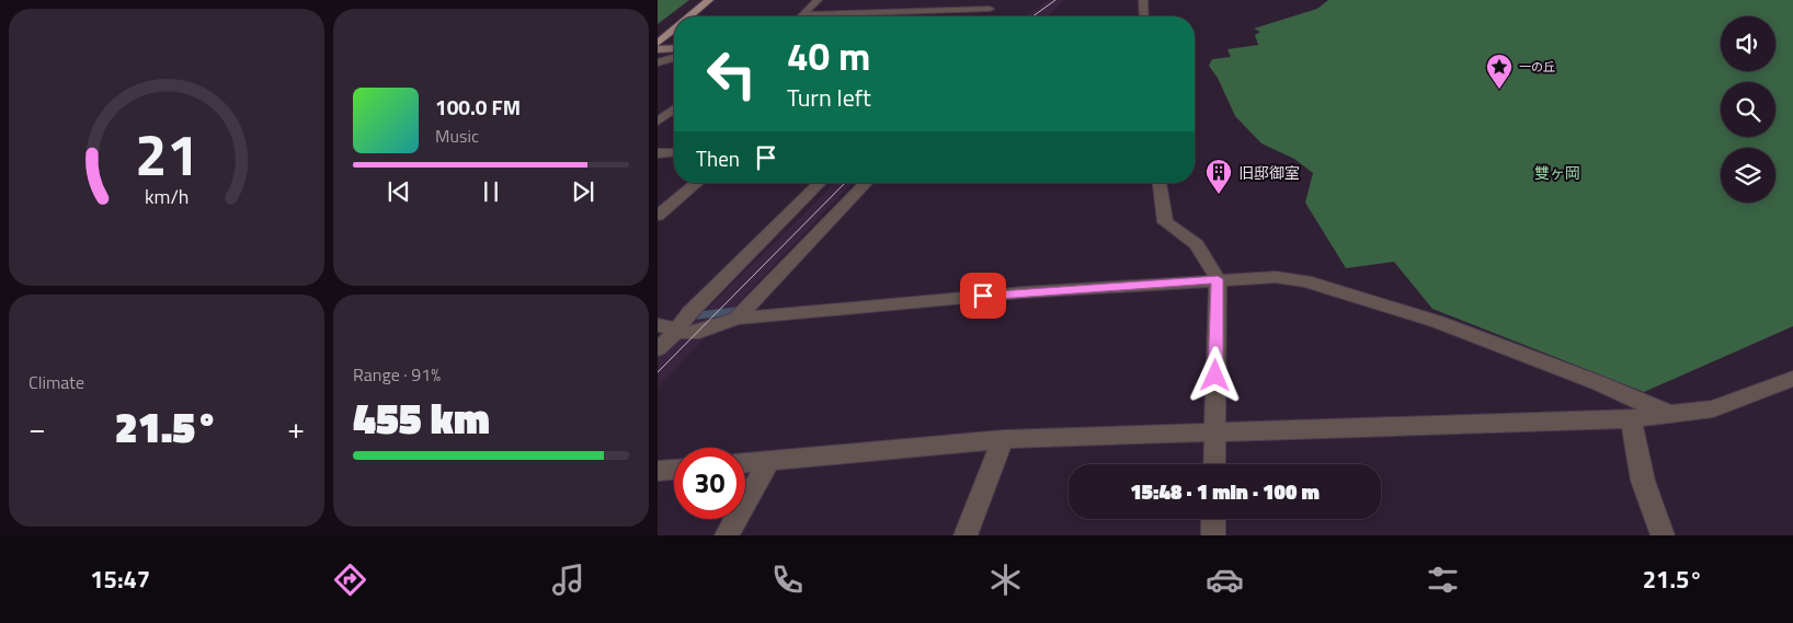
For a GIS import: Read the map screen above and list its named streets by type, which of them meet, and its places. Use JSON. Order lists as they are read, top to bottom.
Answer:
{
  "parks": ["雙ヶ岡"],
  "places": {
    "place": ["一の丘"],
    "building": ["旧邸御室"]
  },
  "page": {
    "turn": ["40 m", "Turn left"],
    "song": ["100.0 FM", "Music"],
    "then": "Then",
    "tile": [
      "Climate",
      ["Range · 91%", "455 km"]
    ],
    "heat": ["−", "21.5°", "+"],
    "limit": "30",
    "trip": "15:48 · 1 min · 100 m",
    "tabs": ["15:47", "21.5°"],
    "gauge": ["21", "km/h"]
  }
}
